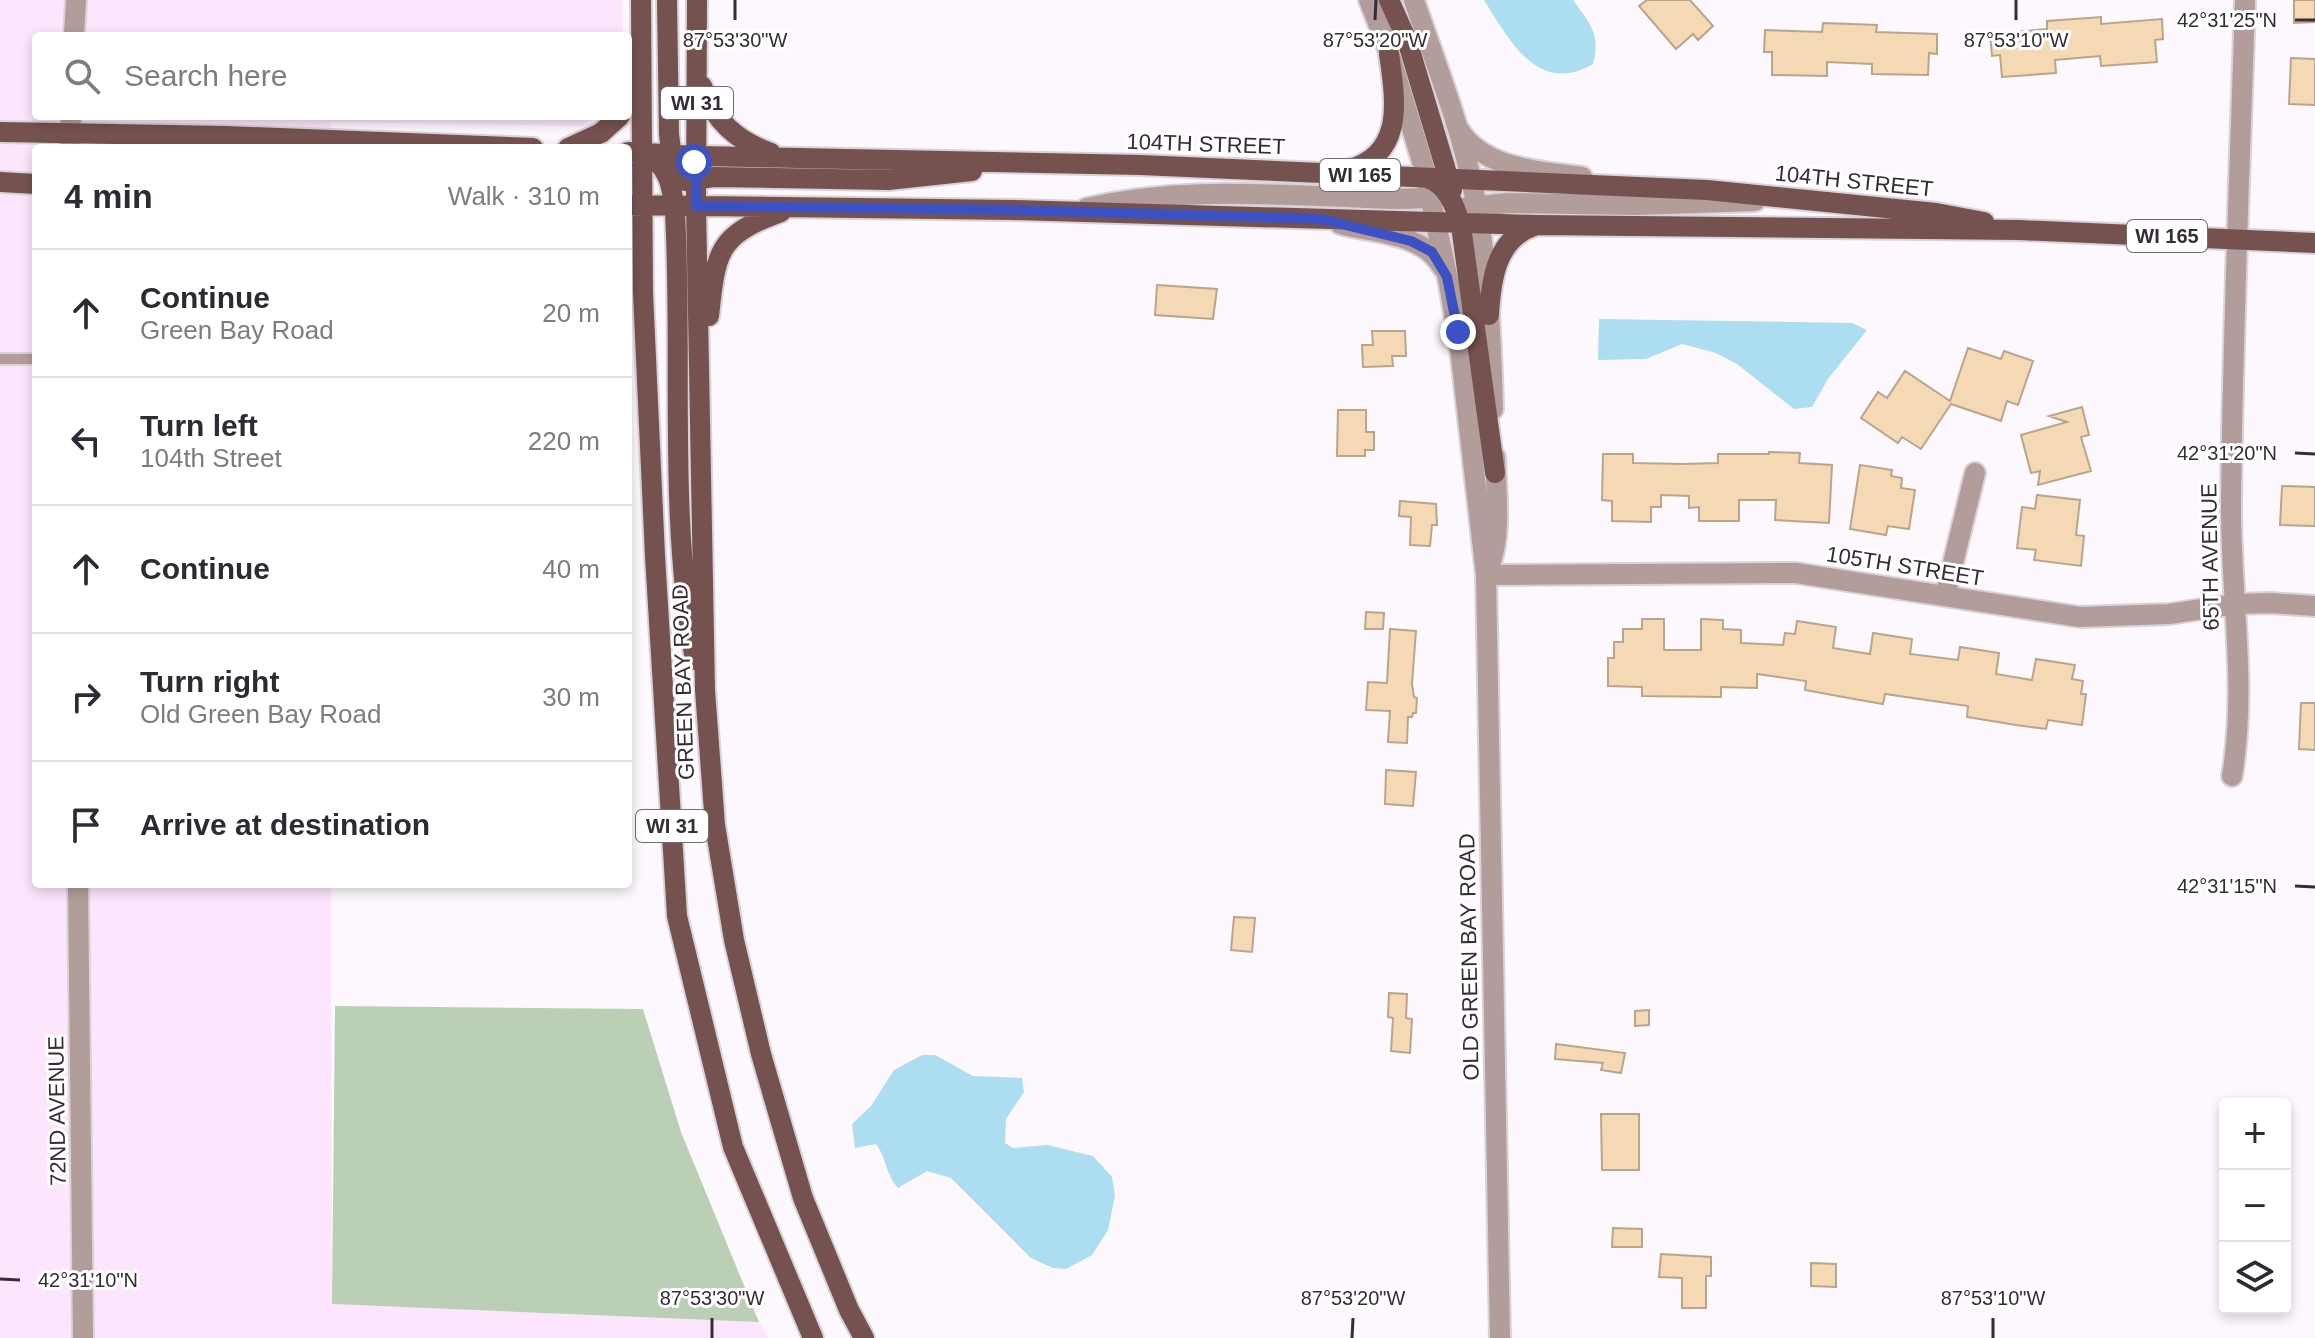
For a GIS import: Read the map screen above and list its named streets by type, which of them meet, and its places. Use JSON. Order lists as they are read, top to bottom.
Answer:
{
  "streets": {
    "main road": [
      "WI 31",
      "104TH STREET",
      "WI 165",
      "GREEN BAY ROAD"
    ],
    "street": [
      "65TH AVENUE",
      "105TH STREET",
      "OLD GREEN BAY ROAD",
      "72ND AVENUE"
    ]
  },
  "crossings": [
    ["WI 31", "104TH STREET"],
    ["104TH STREET", "65TH AVENUE"],
    ["104TH STREET", "GREEN BAY ROAD"],
    ["104TH STREET", "OLD GREEN BAY ROAD"],
    ["65TH AVENUE", "105TH STREET"],
    ["105TH STREET", "OLD GREEN BAY ROAD"]
  ],
  "page": {
    "search": "Search here",
    "heading": ["4 min", "Walk · 310 m"],
    "list": [
      ["Continue", "Green Bay Road", "20 m"],
      ["Turn left", "104th Street", "220 m"],
      ["Continue", "40 m"],
      ["Turn right", "Old Green Bay Road", "30 m"],
      "Arrive at destination"
    ],
    "map_buttons": ["+", "−"]
  },
  "coordinates": [
    "42°31'25\"N",
    "87°53'30\"W",
    "87°53'20\"W",
    "87°53'10\"W",
    "42°31'20\"N",
    "42°31'15\"N",
    "42°31'10\"N"
  ]
}
